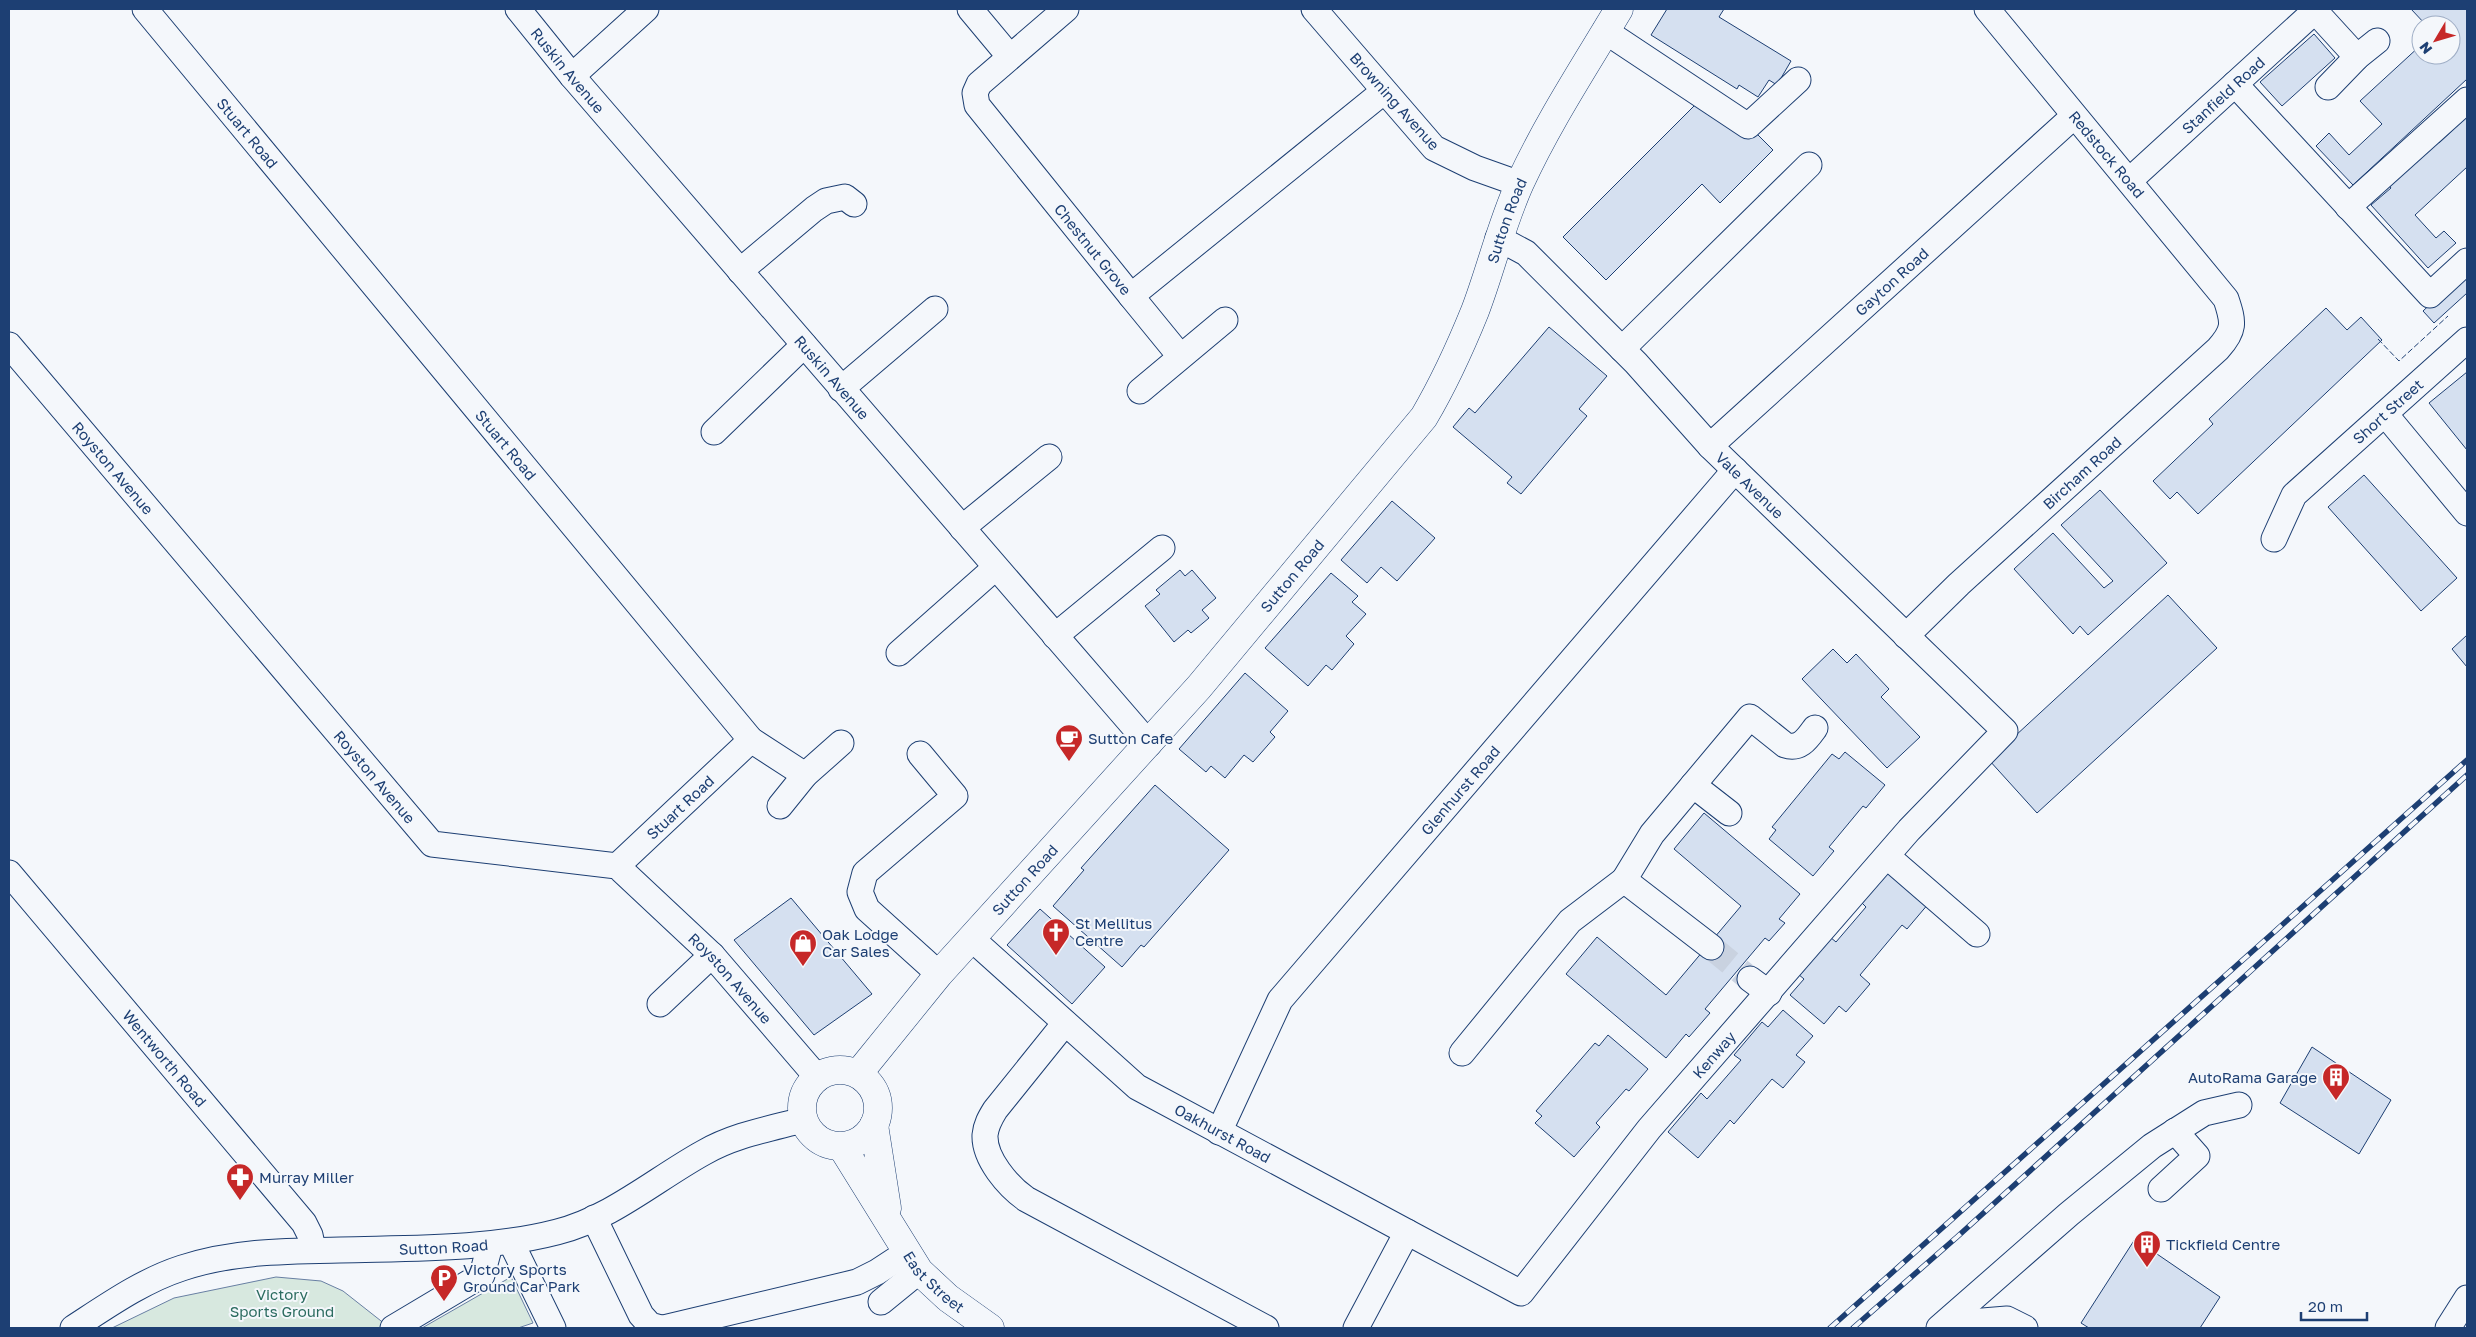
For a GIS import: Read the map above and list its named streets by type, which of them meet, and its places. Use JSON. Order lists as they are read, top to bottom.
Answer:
{
  "streets": {
    "main road": ["Sutton Road", "East Street"],
    "street": [
      "Ruskin Avenue",
      "Stanfield Road",
      "Browning Avenue",
      "Stuart Road",
      "Redstock Road",
      "Chestnut Grove",
      "Gayton Road",
      "Short Street",
      "Royston Avenue",
      "Bircham Road",
      "Vale Avenue",
      "Glenhurst Road",
      "Kenway",
      "Wentworth Road",
      "Oakhurst Road"
    ]
  },
  "crossings": [
    ["Ruskin Avenue", "Sutton Road"],
    ["Stanfield Road", "Redstock Road"],
    ["Browning Avenue", "Sutton Road"],
    ["Browning Avenue", "Chestnut Grove"],
    ["Stuart Road", "Royston Avenue"],
    ["Redstock Road", "Gayton Road"],
    ["Redstock Road", "Bircham Road"],
    ["Sutton Road", "Royston Avenue"],
    ["Sutton Road", "Vale Avenue"],
    ["Sutton Road", "Wentworth Road"],
    ["Sutton Road", "Oakhurst Road"],
    ["Sutton Road", "East Street"],
    ["Gayton Road", "Vale Avenue"],
    ["Royston Avenue", "East Street"],
    ["Bircham Road", "Vale Avenue"],
    ["Vale Avenue", "Glenhurst Road"],
    ["Vale Avenue", "Kenway"],
    ["Glenhurst Road", "Oakhurst Road"],
    ["Kenway", "Oakhurst Road"]
  ],
  "parks": ["Victory Sports Ground"],
  "places": {
    "cafe": ["Sutton Cafe"],
    "church": ["St Mellitus Centre"],
    "shop": ["Oak Lodge Car Sales"],
    "building": ["AutoRama Garage", "Tickfield Centre"],
    "pharmacy": ["Murray Miller"],
    "parking": ["Victory Sports Ground Car Park"]
  },
  "scale_bar": "20 m",
  "north": "bottom left"
}
